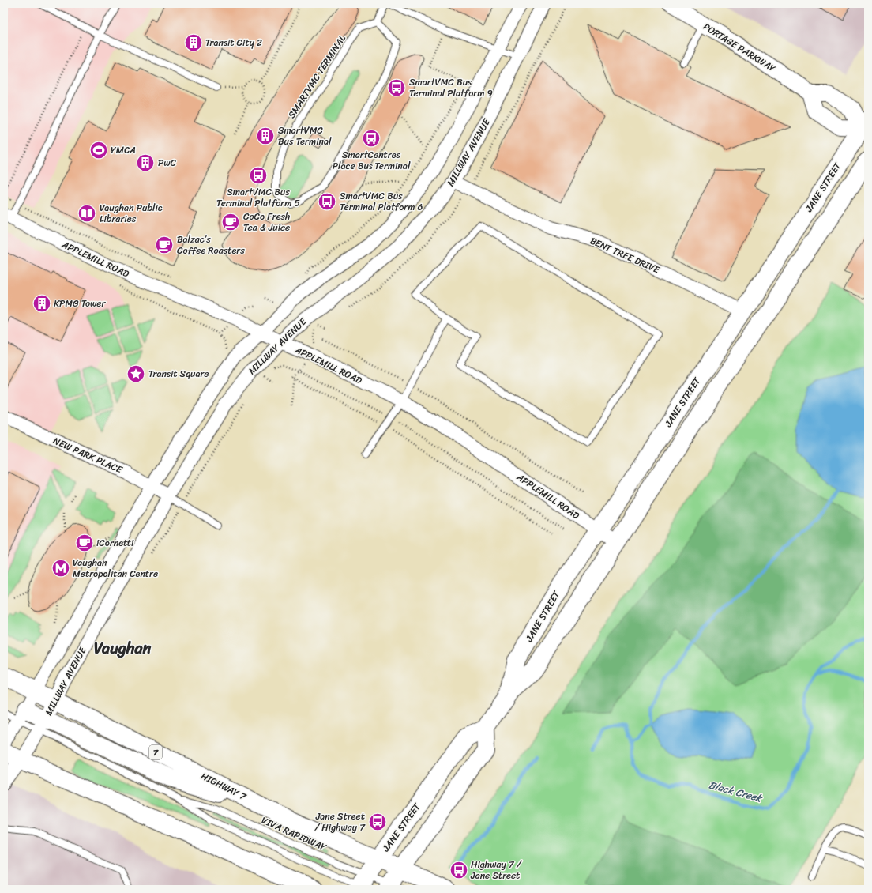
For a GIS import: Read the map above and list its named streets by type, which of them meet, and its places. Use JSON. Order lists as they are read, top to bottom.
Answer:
{
  "streets": {
    "main road": ["JANE STREET", "7", "HIGHWAY 7"],
    "street": [
      "PORTAGE PARKWAY",
      "MILLWAY AVENUE",
      "BENT TREE DRIVE",
      "APPLEMILL ROAD",
      "NEW PARK PLACE"
    ],
    "lane": ["SMARTVMC TERMINAL", "VIVA RAPIDWAY"]
  },
  "crossings": [
    ["MILLWAY AVENUE", "BENT TREE DRIVE"],
    ["MILLWAY AVENUE", "APPLEMILL ROAD"],
    ["MILLWAY AVENUE", "NEW PARK PLACE"],
    ["MILLWAY AVENUE", "HIGHWAY 7"],
    ["MILLWAY AVENUE", "VIVA RAPIDWAY"],
    ["JANE STREET", "BENT TREE DRIVE"],
    ["JANE STREET", "APPLEMILL ROAD"],
    ["JANE STREET", "HIGHWAY 7"],
    ["JANE STREET", "VIVA RAPIDWAY"]
  ],
  "districts": ["Vaughan"],
  "water": ["Black Creek"],
  "places": {
    "building": [
      "Transit City 2",
      "SmartVMC Bus Terminal",
      "PwC",
      "KPMG Tower"
    ],
    "bus stop": [
      "SmartVMC Bus Terminal Platform 9",
      "SmartCentres Place Bus Terminal",
      "SmartVMC Bus Terminal Platform 5",
      "SmartVMC Bus Terminal Platform 6",
      "Jane Street / Highway 7",
      "Highway 7 / Jane Street"
    ],
    "sports": ["YMCA"],
    "library": ["Vaughan Public Libraries"],
    "cafe": ["CoCo Fresh Tea & Juice", "Balzac’s Coffee Roasters", "iCornetti"],
    "place": ["Transit Square"],
    "metro station": ["Vaughan Metropolitan Centre"]
  }
}
